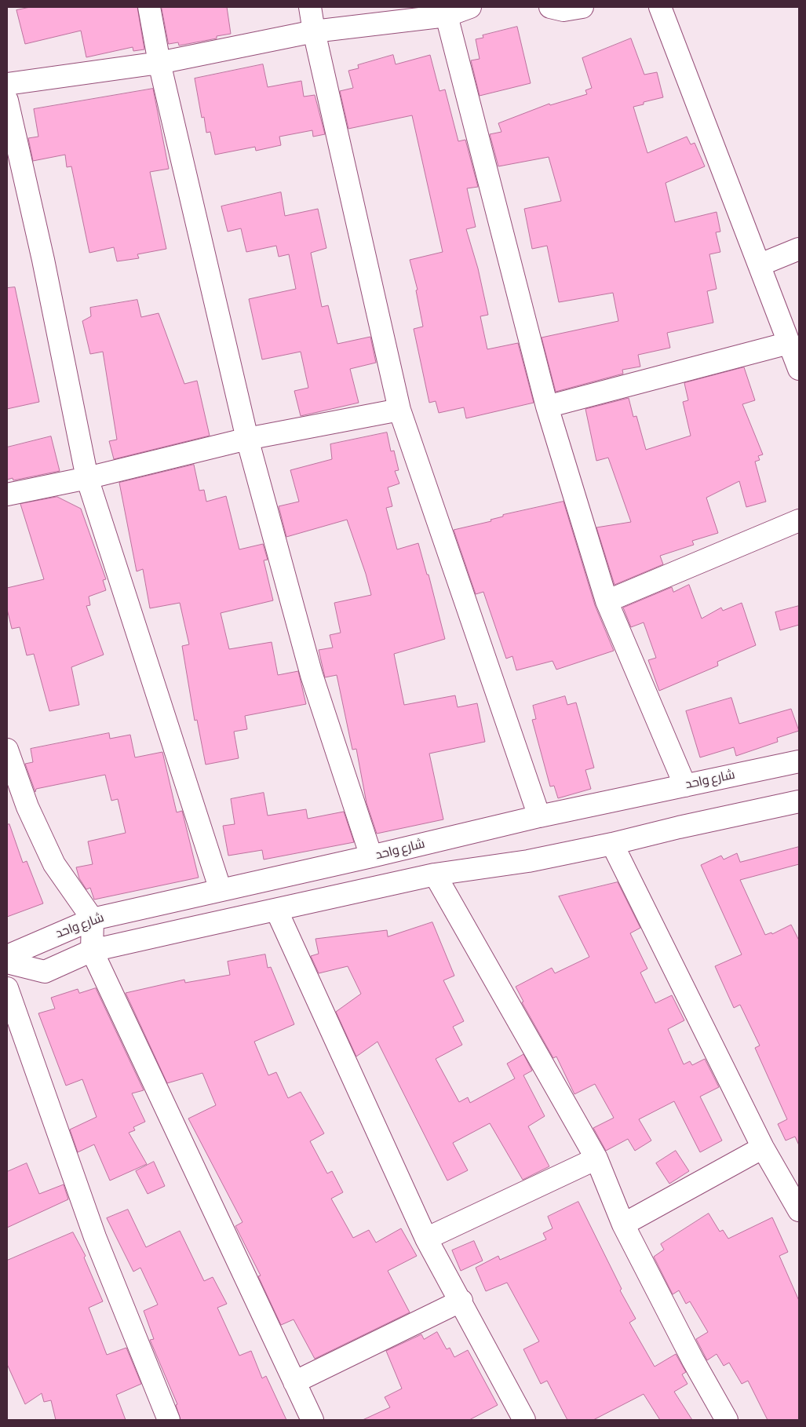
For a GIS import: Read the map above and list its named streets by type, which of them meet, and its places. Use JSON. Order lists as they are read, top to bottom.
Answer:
{
  "streets": {
    "street": ["شارع واحد"]
  }
}
